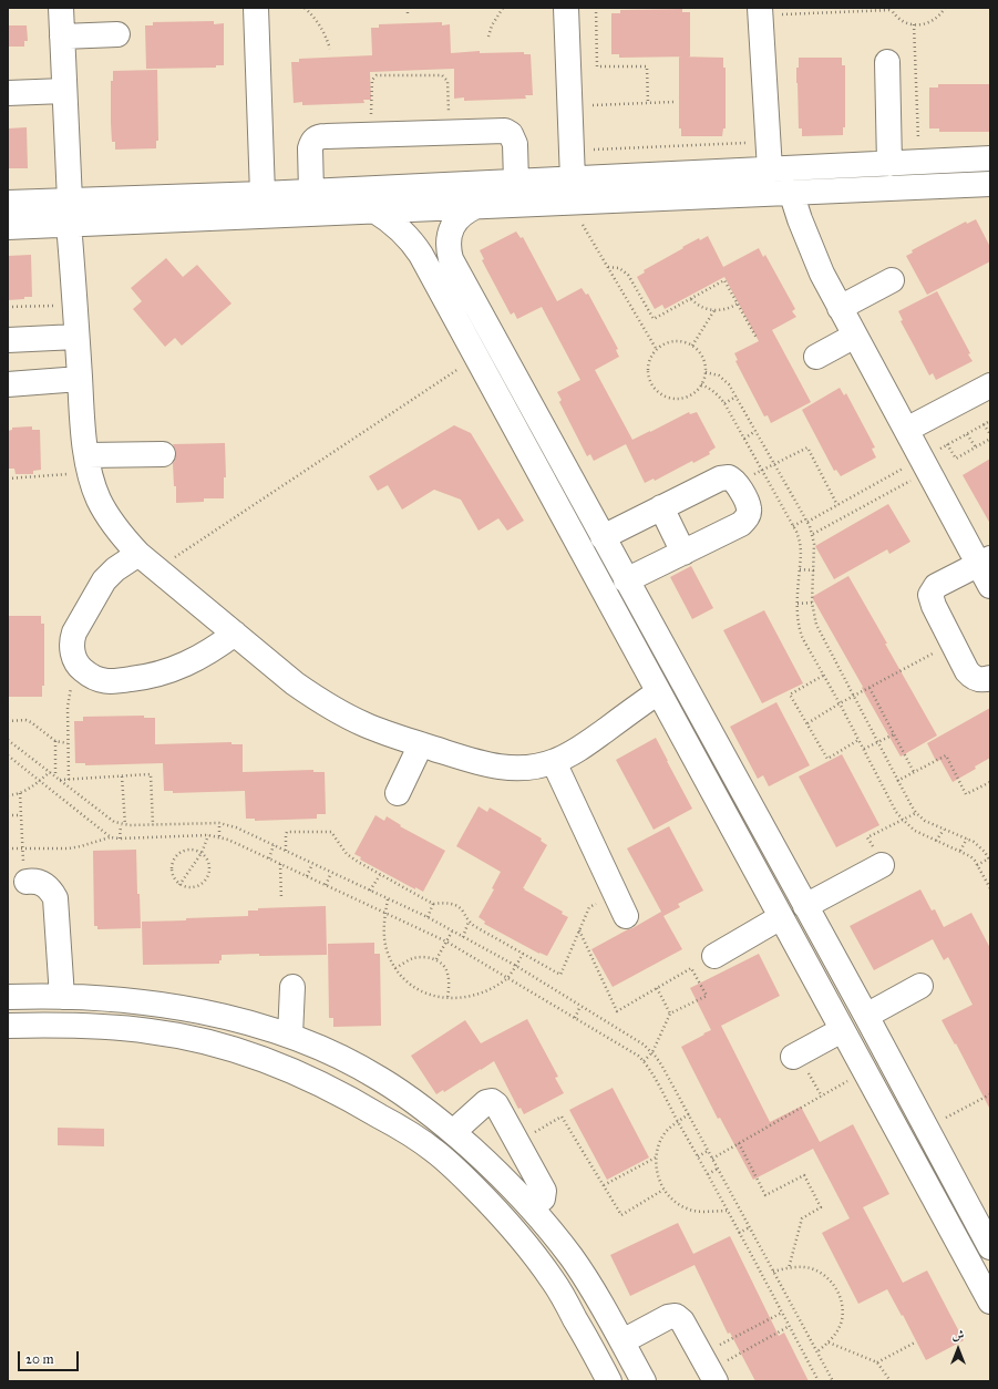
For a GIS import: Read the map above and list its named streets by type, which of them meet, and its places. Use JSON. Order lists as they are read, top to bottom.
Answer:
{
  "scale_bar": "20 m",
  "north": "top"
}
